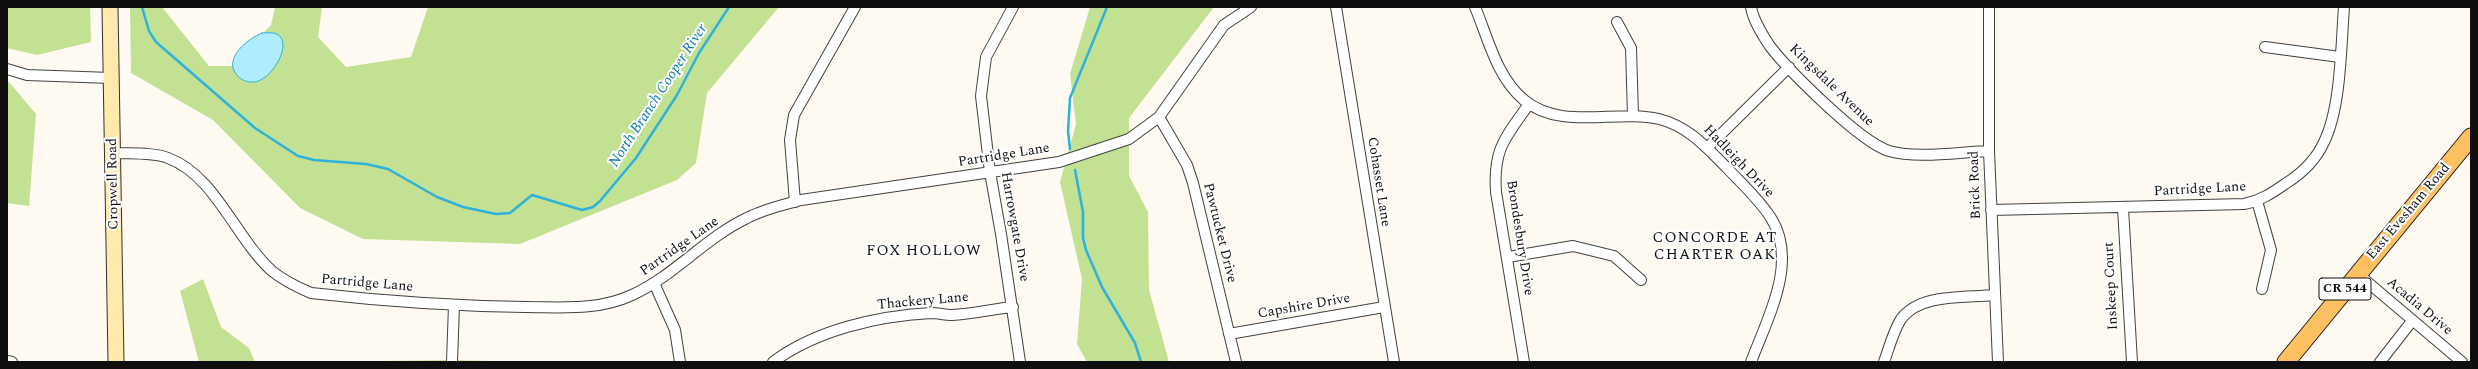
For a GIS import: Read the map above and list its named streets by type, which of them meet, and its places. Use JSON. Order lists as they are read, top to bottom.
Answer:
{
  "streets": {
    "main road": ["East Evesham Road", "CR 544"],
    "street": [
      "Kingsdale Avenue",
      "Partridge Lane",
      "Hadleigh Drive",
      "Cohasset Lane",
      "Cropwell Road",
      "Brick Road",
      "Harrowgate Drive",
      "Pawtucket Drive",
      "Brondesbury Drive",
      "Inskeep Court",
      "Thackery Lane",
      "Capshire Drive",
      "Acadia Drive"
    ]
  },
  "crossings": [
    ["Kingsdale Avenue", "Brick Road"],
    ["Partridge Lane", "Cropwell Road"],
    ["Partridge Lane", "Brick Road"],
    ["Partridge Lane", "Harrowgate Drive"],
    ["Partridge Lane", "Pawtucket Drive"],
    ["Partridge Lane", "Inskeep Court"],
    ["Hadleigh Drive", "Brondesbury Drive"],
    ["Cohasset Lane", "Capshire Drive"],
    ["East Evesham Road", "Acadia Drive"],
    ["Harrowgate Drive", "Thackery Lane"],
    ["Pawtucket Drive", "Capshire Drive"]
  ],
  "districts": ["CONCORDE AT CHARTER OAK", "FOX HOLLOW"],
  "water": ["North Branch Cooper River"]
}
